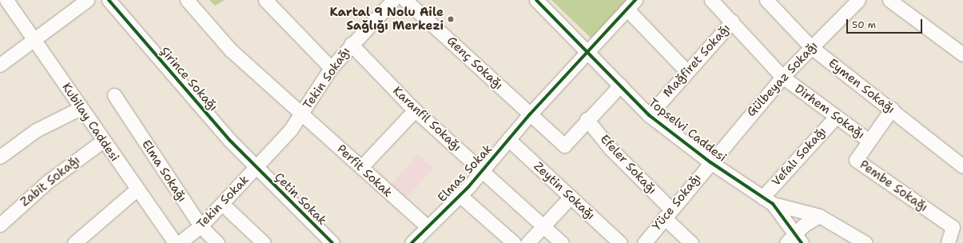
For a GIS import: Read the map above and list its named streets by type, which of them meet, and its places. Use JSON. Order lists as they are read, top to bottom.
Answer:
{
  "streets": {
    "street": [
      "Mağfiret Sokağı",
      "Genç Sokağı",
      "Tekin Sokağı",
      "Şirince Sokağı",
      "Gülbeyaz Sokağı",
      "Eymen Sokağı",
      "Dirhem Sokağı",
      "Karanfil Sokağı",
      "Kubilay Caddesi",
      "Topselvi Caddesi",
      "Vefalı Sokağı",
      "Efeler Sokağı",
      "Elma Sokağı",
      "Perfit Sokak",
      "Elmas Sokak",
      "Zabit Sokağı",
      "Pembe Sokağı",
      "Zeytin Sokağı",
      "Çetin Sokak",
      "Tekin Sokak",
      "Yüce Sokağı"
    ]
  },
  "crossings": [
    ["Mağfiret Sokağı", "Dirhem Sokağı"],
    ["Mağfiret Sokağı", "Topselvi Caddesi"],
    ["Genç Sokağı", "Efeler Sokağı"],
    ["Genç Sokağı", "Elmas Sokak"],
    ["Tekin Sokağı", "Karanfil Sokağı"],
    ["Tekin Sokağı", "Perfit Sokak"],
    ["Tekin Sokağı", "Tekin Sokak"],
    ["Şirince Sokağı", "Çetin Sokak"],
    ["Şirince Sokağı", "Tekin Sokak"],
    ["Gülbeyaz Sokağı", "Eymen Sokağı"],
    ["Gülbeyaz Sokağı", "Dirhem Sokağı"],
    ["Gülbeyaz Sokağı", "Topselvi Caddesi"],
    ["Gülbeyaz Sokağı", "Yüce Sokağı"],
    ["Eymen Sokağı", "Pembe Sokağı"],
    ["Dirhem Sokağı", "Vefalı Sokağı"],
    ["Dirhem Sokağı", "Pembe Sokağı"],
    ["Karanfil Sokağı", "Elmas Sokak"],
    ["Kubilay Caddesi", "Zabit Sokağı"],
    ["Topselvi Caddesi", "Vefalı Sokağı"],
    ["Topselvi Caddesi", "Elmas Sokak"],
    ["Topselvi Caddesi", "Yüce Sokağı"],
    ["Efeler Sokağı", "Yüce Sokağı"],
    ["Elma Sokağı", "Tekin Sokak"],
    ["Perfit Sokak", "Elmas Sokak"],
    ["Perfit Sokak", "Tekin Sokak"],
    ["Elmas Sokak", "Zeytin Sokağı"],
    ["Çetin Sokak", "Tekin Sokak"]
  ],
  "places": ["Kartal 9 Nolu Aile Sağlığı Merkezi"],
  "scale_bar": "50 m"
}
